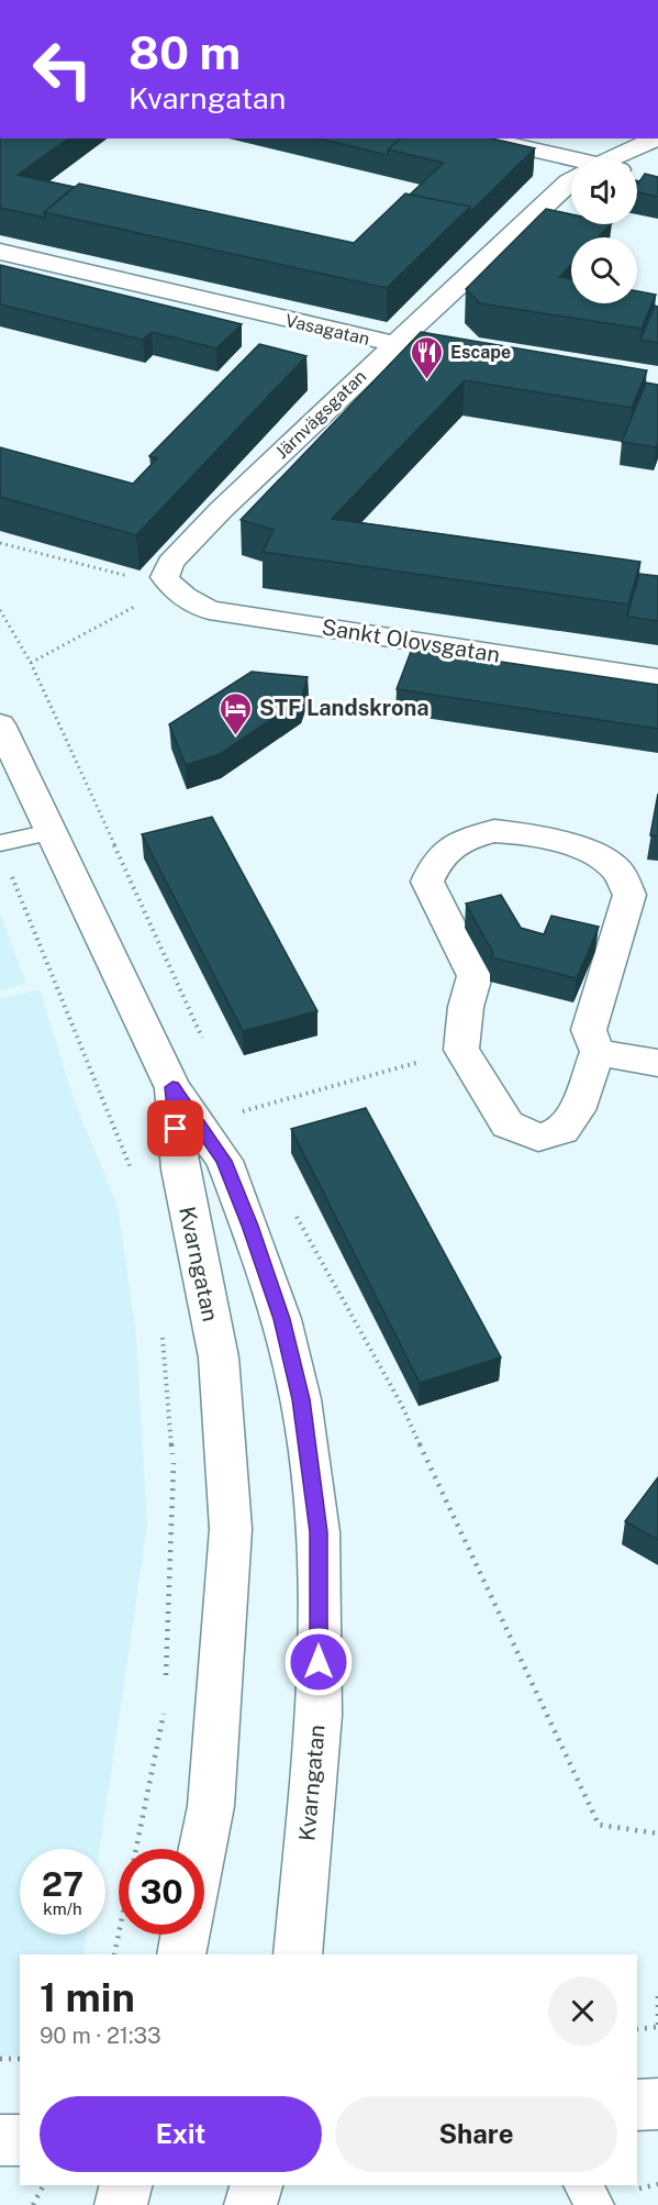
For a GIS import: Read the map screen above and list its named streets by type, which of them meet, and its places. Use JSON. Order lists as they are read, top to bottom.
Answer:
{
  "streets": {
    "street": [
      "Vasagatan",
      "Järnvägsgatan",
      "Sankt Olovsgatan",
      "Kvarngatan"
    ]
  },
  "crossings": [
    ["Vasagatan", "Järnvägsgatan"],
    ["Järnvägsgatan", "Sankt Olovsgatan"]
  ],
  "places": {
    "restaurant": ["Escape"],
    "hotel": ["STF Landskrona"]
  },
  "page": {
    "turn": ["80 m", "Kvarngatan"],
    "speed": "27 km/h",
    "limit": "30",
    "heading": ["1 min", "90 m · 21:33"],
    "buttons": ["Exit", "Share"]
  }
}
